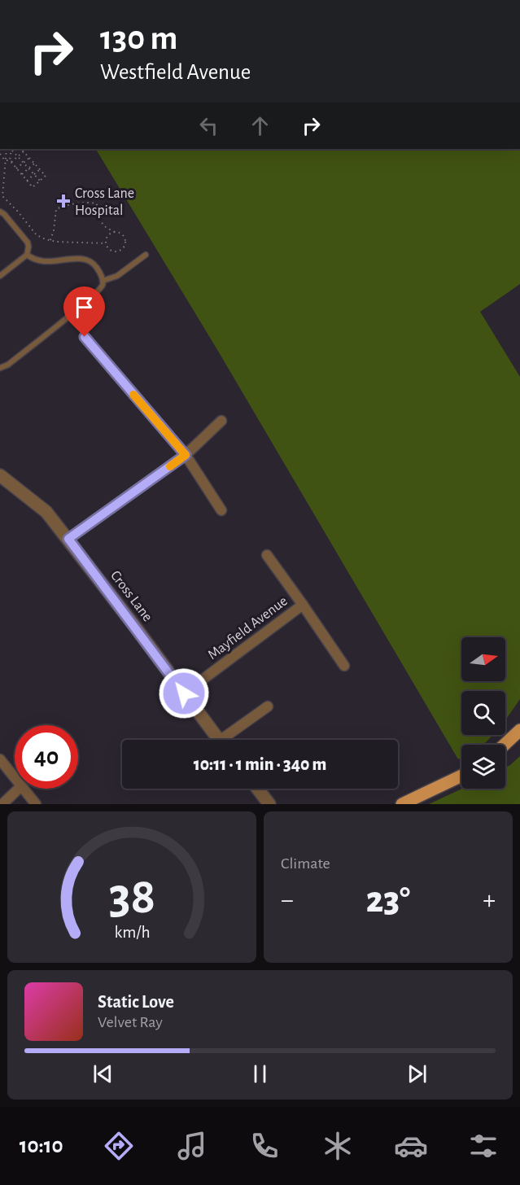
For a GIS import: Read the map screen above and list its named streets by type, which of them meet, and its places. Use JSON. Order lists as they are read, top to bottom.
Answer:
{
  "streets": {
    "street": ["Cross Lane", "Mayfield Avenue"]
  },
  "crossings": [
    ["Cross Lane", "Mayfield Avenue"]
  ],
  "places": {
    "health": ["Cross Lane Hospital"]
  },
  "north": "right",
  "page": {
    "turn": ["130 m", "Westfield Avenue"],
    "limit": "40",
    "trip": "10:11 · 1 min · 340 m",
    "tile": "Climate",
    "heat": ["−", "23°", "+"],
    "song": ["Static Love", "Velvet Ray"],
    "tabs": "10:10",
    "gauge": ["38", "km/h"]
  }
}
